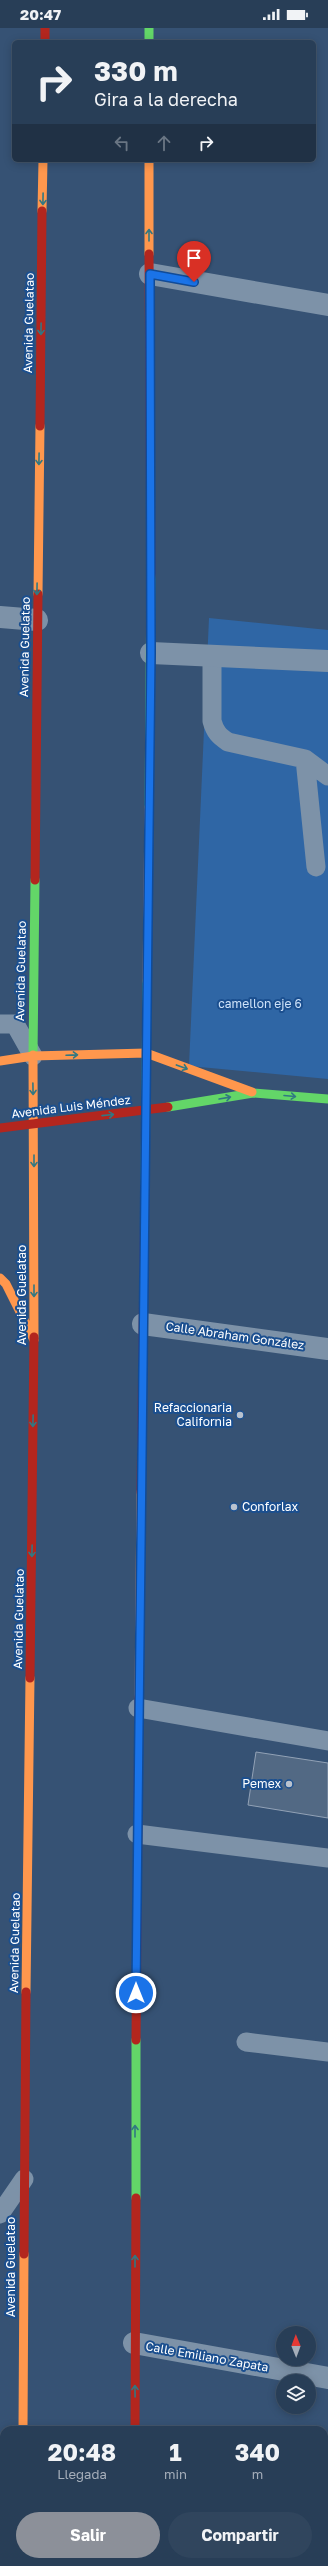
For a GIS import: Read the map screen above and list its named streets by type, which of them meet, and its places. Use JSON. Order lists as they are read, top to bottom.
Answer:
{
  "streets": {
    "main road": ["Avenida Guelatao", "Avenida Luis Méndez"],
    "street": ["Calle Abraham González", "Calle Emiliano Zapata"]
  },
  "crossings": [
    ["Avenida Guelatao", "Avenida Luis Méndez"]
  ],
  "one_way": ["Avenida Guelatao"],
  "parks": ["camellon eje 6"],
  "places": ["Refaccionaria California", "Conforlax", "Pemex"],
  "north": "top",
  "page": {
    "status": "20:47",
    "turn": ["330 m", "Gira a la derecha"],
    "eta": [
      "20:48",
      "Llegada",
      "1",
      "min",
      "340",
      "m"
    ],
    "buttons": ["Salir", "Compartir"]
  }
}
